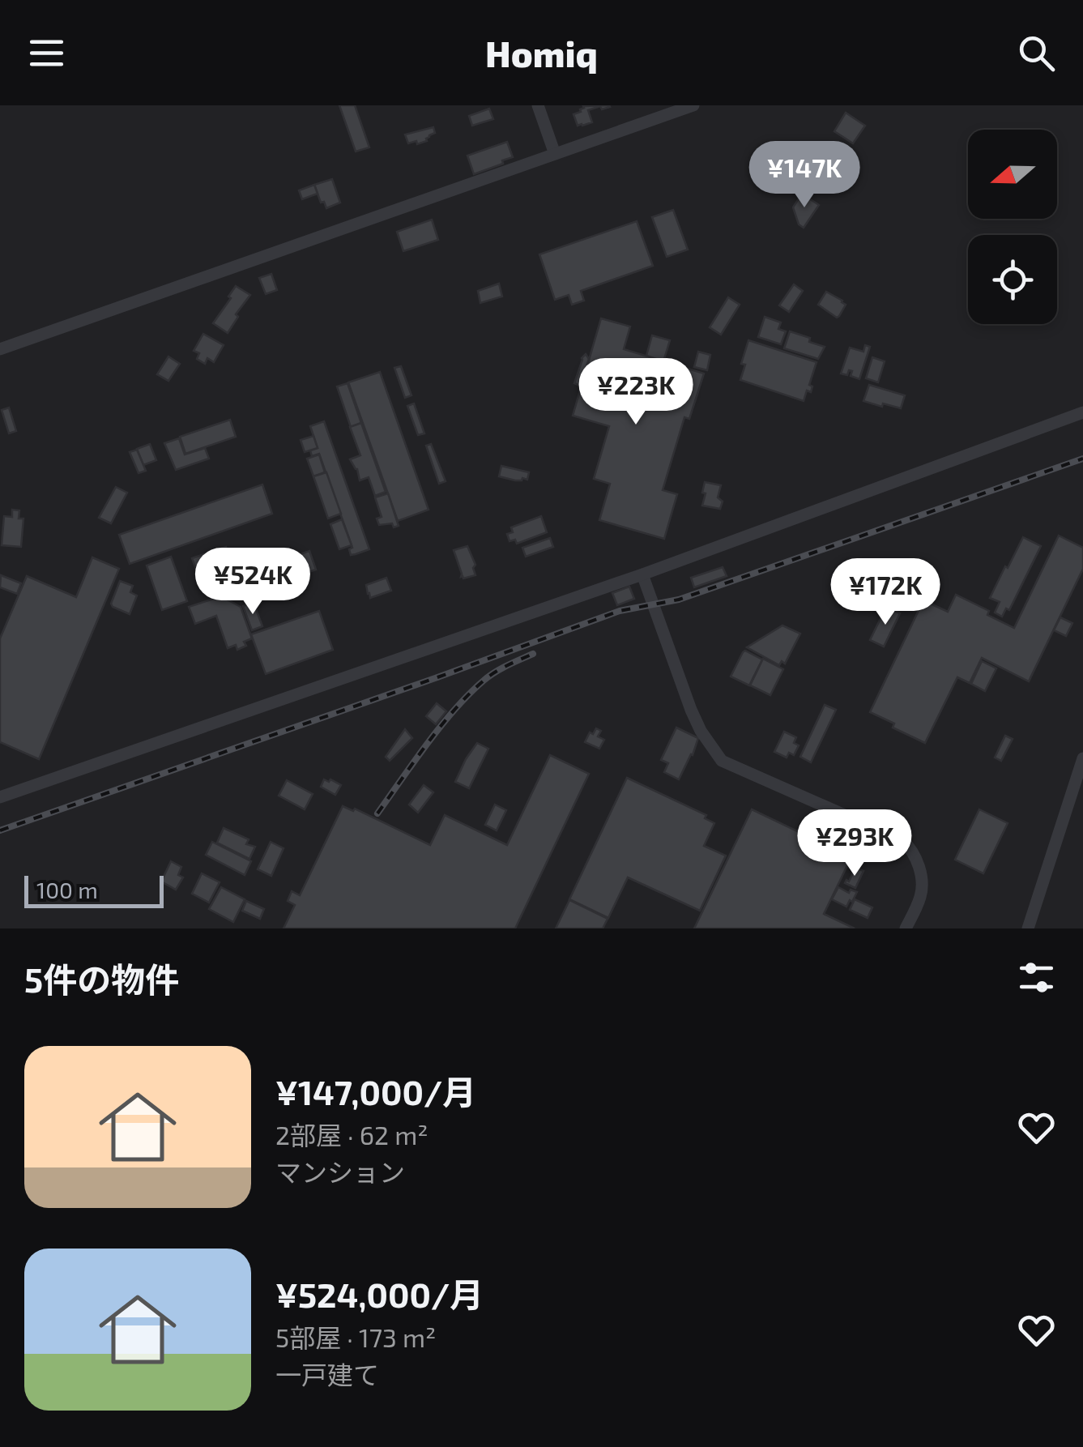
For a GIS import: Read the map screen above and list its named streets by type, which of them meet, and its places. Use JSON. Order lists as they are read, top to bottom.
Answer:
{
  "scale_bar": "100 m",
  "north": "left",
  "page": {
    "header": "Homiq",
    "price": [
      "¥147K",
      "¥223K",
      "¥524K",
      "¥172K",
      "¥293K"
    ],
    "scale": "100 m",
    "heading": "5件の物件",
    "list": [
      {
        "name": "¥147,000/月",
        "note": "2部屋 · 62 m² · マンション"
      },
      {
        "name": "¥524,000/月",
        "note": "5部屋 · 173 m² · 一戸建て"
      }
    ]
  }
}
